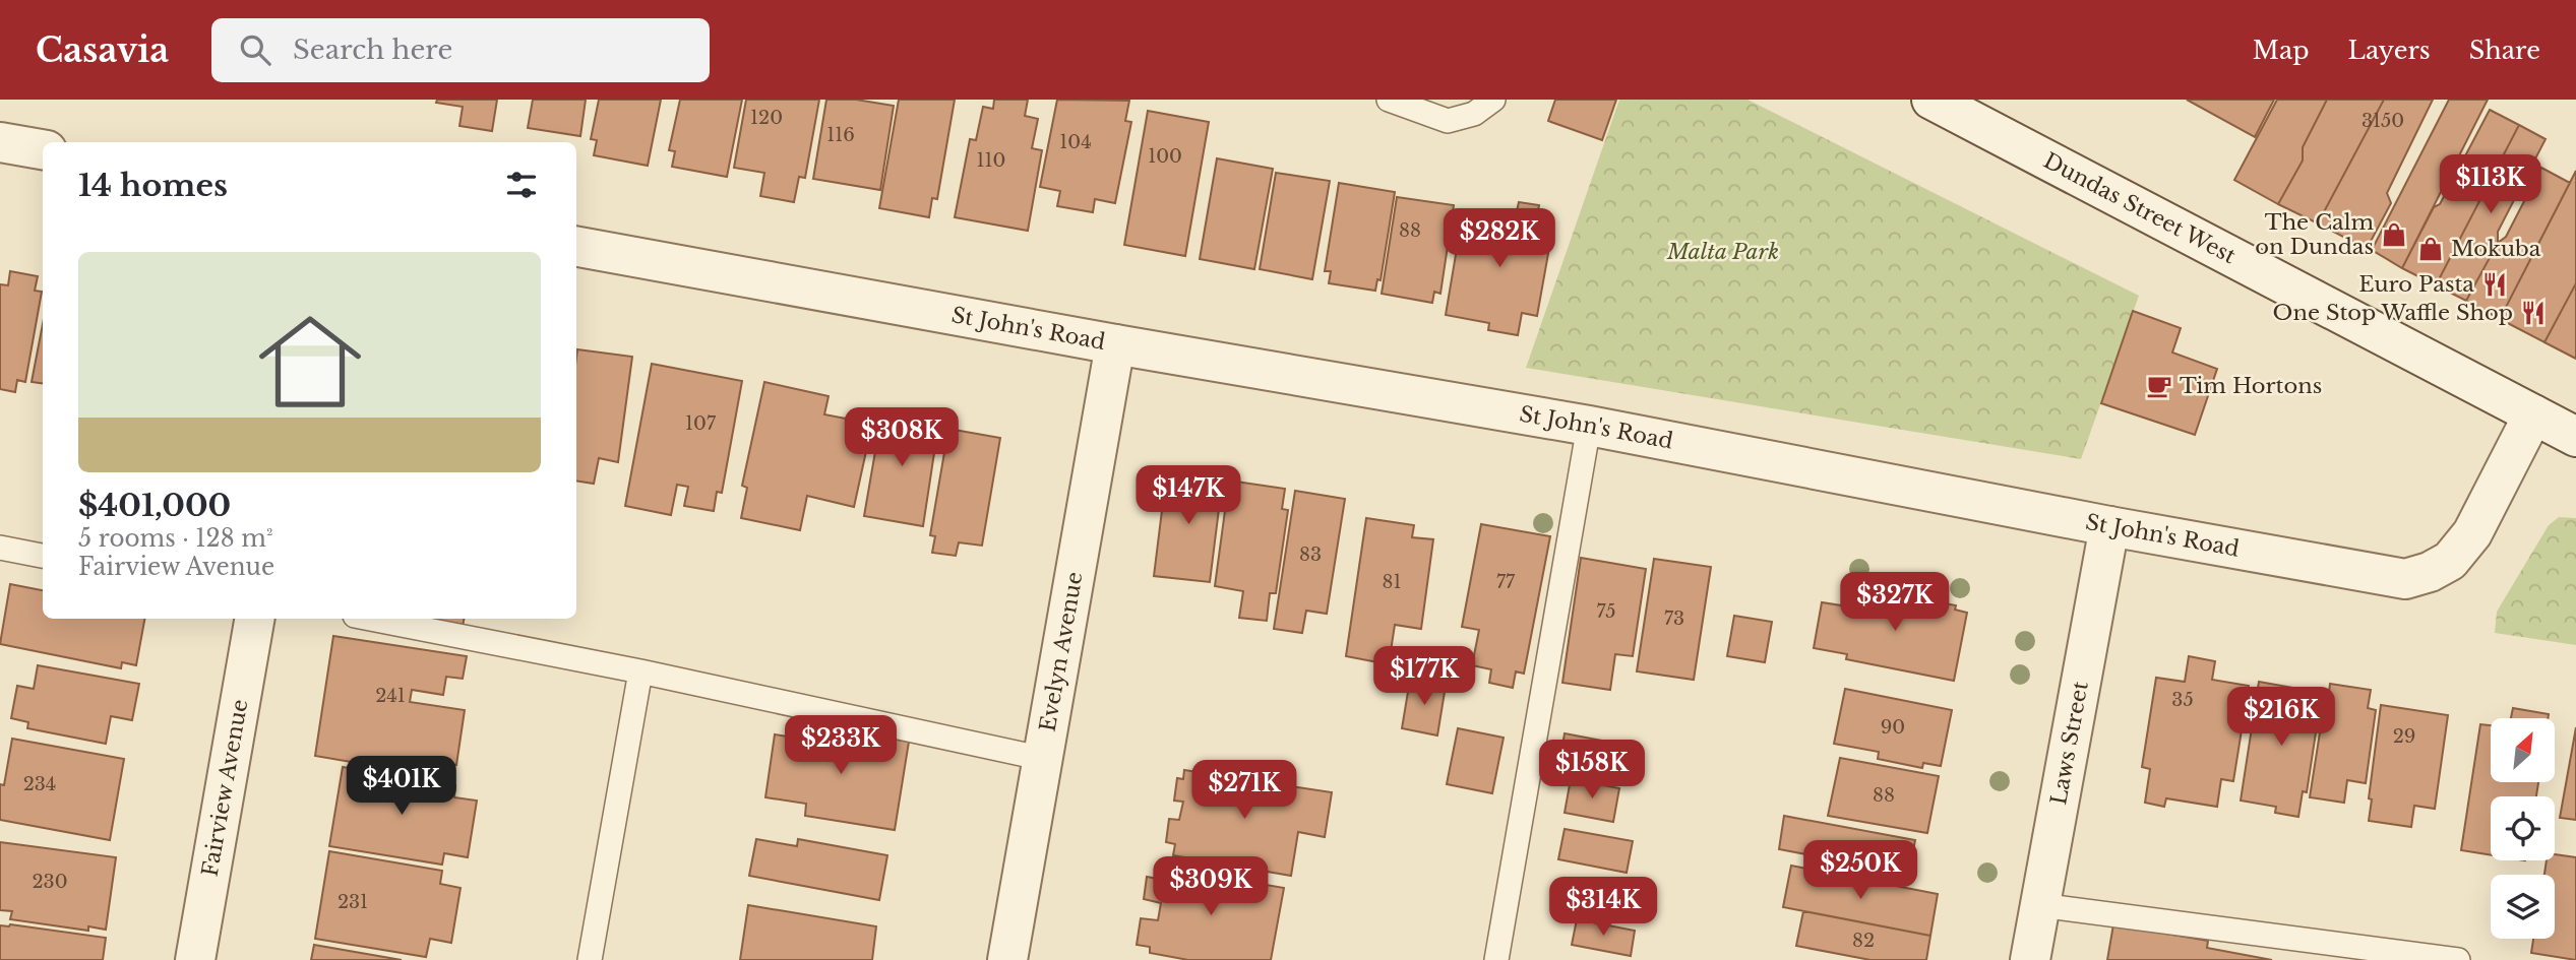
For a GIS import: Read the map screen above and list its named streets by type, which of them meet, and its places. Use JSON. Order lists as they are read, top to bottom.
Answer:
{
  "streets": {
    "street": [
      "Dundas Street West",
      "St John's Road",
      "Evelyn Avenue",
      "Laws Street",
      "Fairview Avenue"
    ]
  },
  "crossings": [
    ["Dundas Street West", "St John's Road"],
    ["St John's Road", "Evelyn Avenue"],
    ["St John's Road", "Laws Street"]
  ],
  "parks": ["Malta Park"],
  "places": {
    "shop": ["The Calm on Dundas", "Mokuba"],
    "restaurant": ["Euro Pasta", "One Stop Waffle Shop"],
    "cafe": ["Tim Hortons"]
  },
  "house_numbers": [
    "120",
    "3150",
    "116",
    "104",
    "100",
    "110",
    "88",
    "107",
    "83",
    "81",
    "77",
    "75",
    "73",
    "241",
    "35",
    "90",
    "29",
    "234",
    "88",
    "230",
    "231",
    "82"
  ],
  "north": "top right",
  "page": {
    "header": "Casavia",
    "search": "Search here",
    "nav": ["Map", "Layers", "Share"],
    "heading": "14 homes",
    "price": [
      "$113K",
      "$282K",
      "$308K",
      "$147K",
      "$327K",
      "$177K",
      "$216K",
      "$233K",
      "$158K",
      "$401K",
      "$271K",
      "$250K",
      "$309K",
      "$314K"
    ],
    "list": [
      {
        "name": "$401,000",
        "note": "5 rooms · 128 m² · Fairview Avenue"
      }
    ]
  }
}
